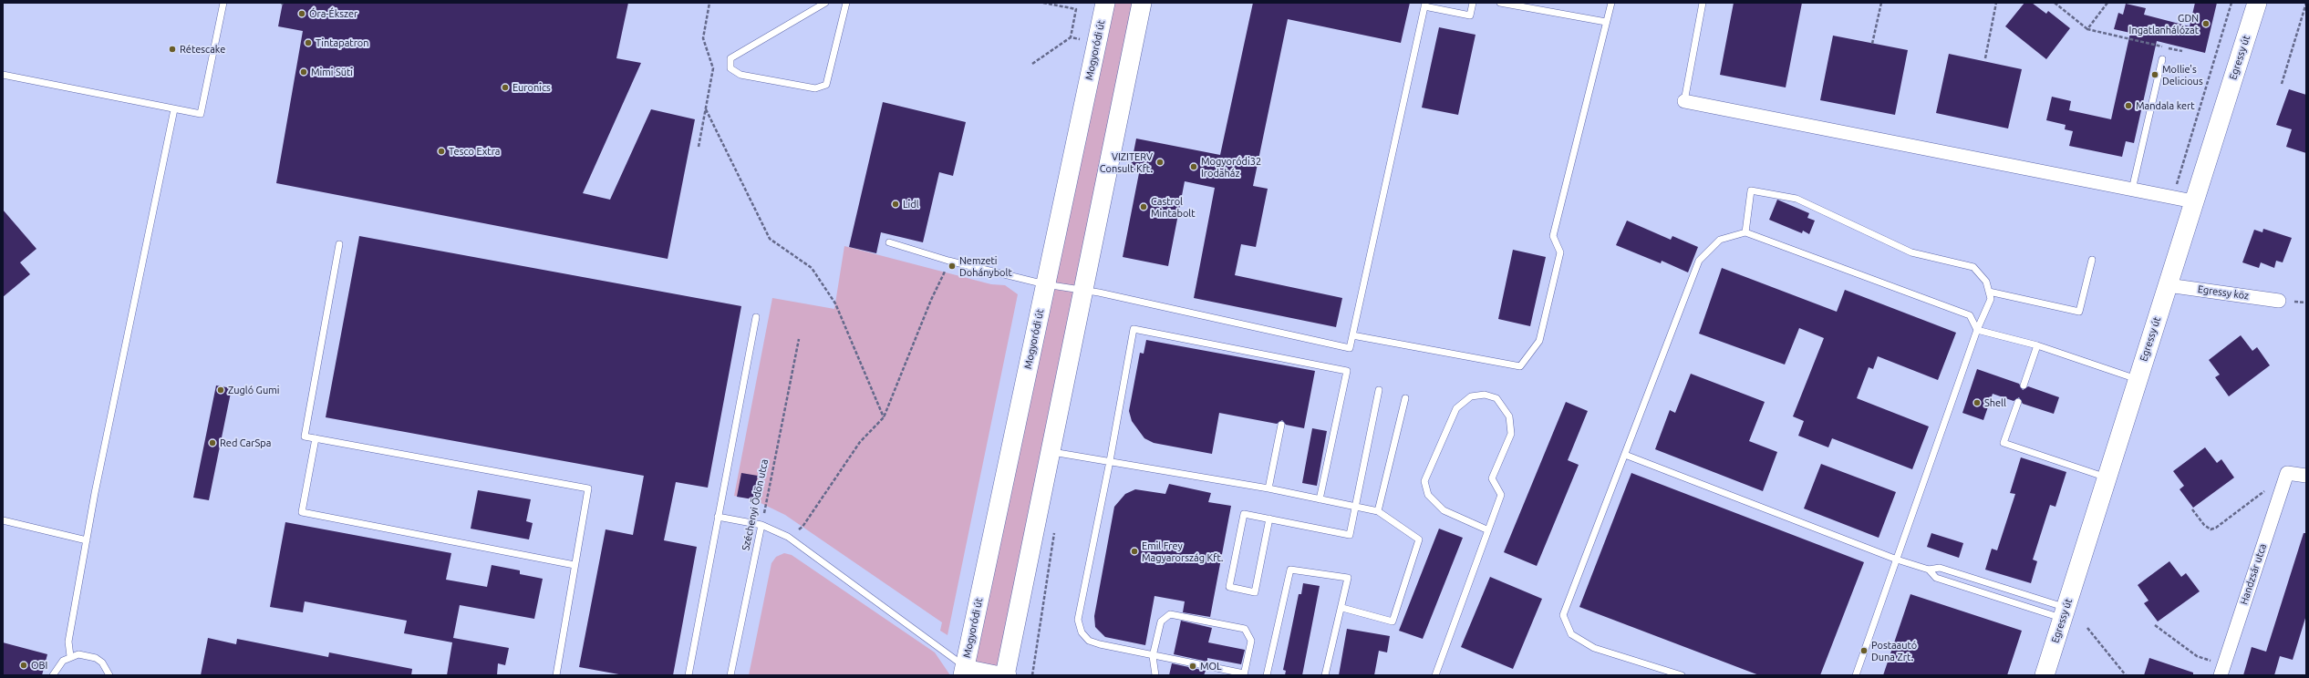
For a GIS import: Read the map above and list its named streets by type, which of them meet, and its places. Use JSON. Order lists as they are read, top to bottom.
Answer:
{
  "streets": {
    "street": [
      "Mogyoródi út",
      "Egressy út",
      "Egressy köz",
      "Handzsár utca"
    ],
    "lane": ["Széchenyi Ödön utca"]
  },
  "crossings": [
    ["Egressy út", "Egressy köz"]
  ],
  "places": [
    "Óra-Ékszer",
    "GDN Ingatlanhálózat",
    "Tintapatron",
    "Rétescake",
    "Mimi Süti",
    "Mollie's Delicious",
    "Euronics",
    "Mandala kert",
    "Tesco Extra",
    "VIZITERV Consult Kft.",
    "Mogyoródi32 Irodaház",
    "Lidl",
    "Castrol Mintabolt",
    "Nemzeti Dohánybolt",
    "Zugló Gumi",
    "Shell",
    "Red CarSpa",
    "Emil Frey Magyarország Kft.",
    "Postaautó Duna Zrt.",
    "OBI",
    "MOL"
  ]
}
